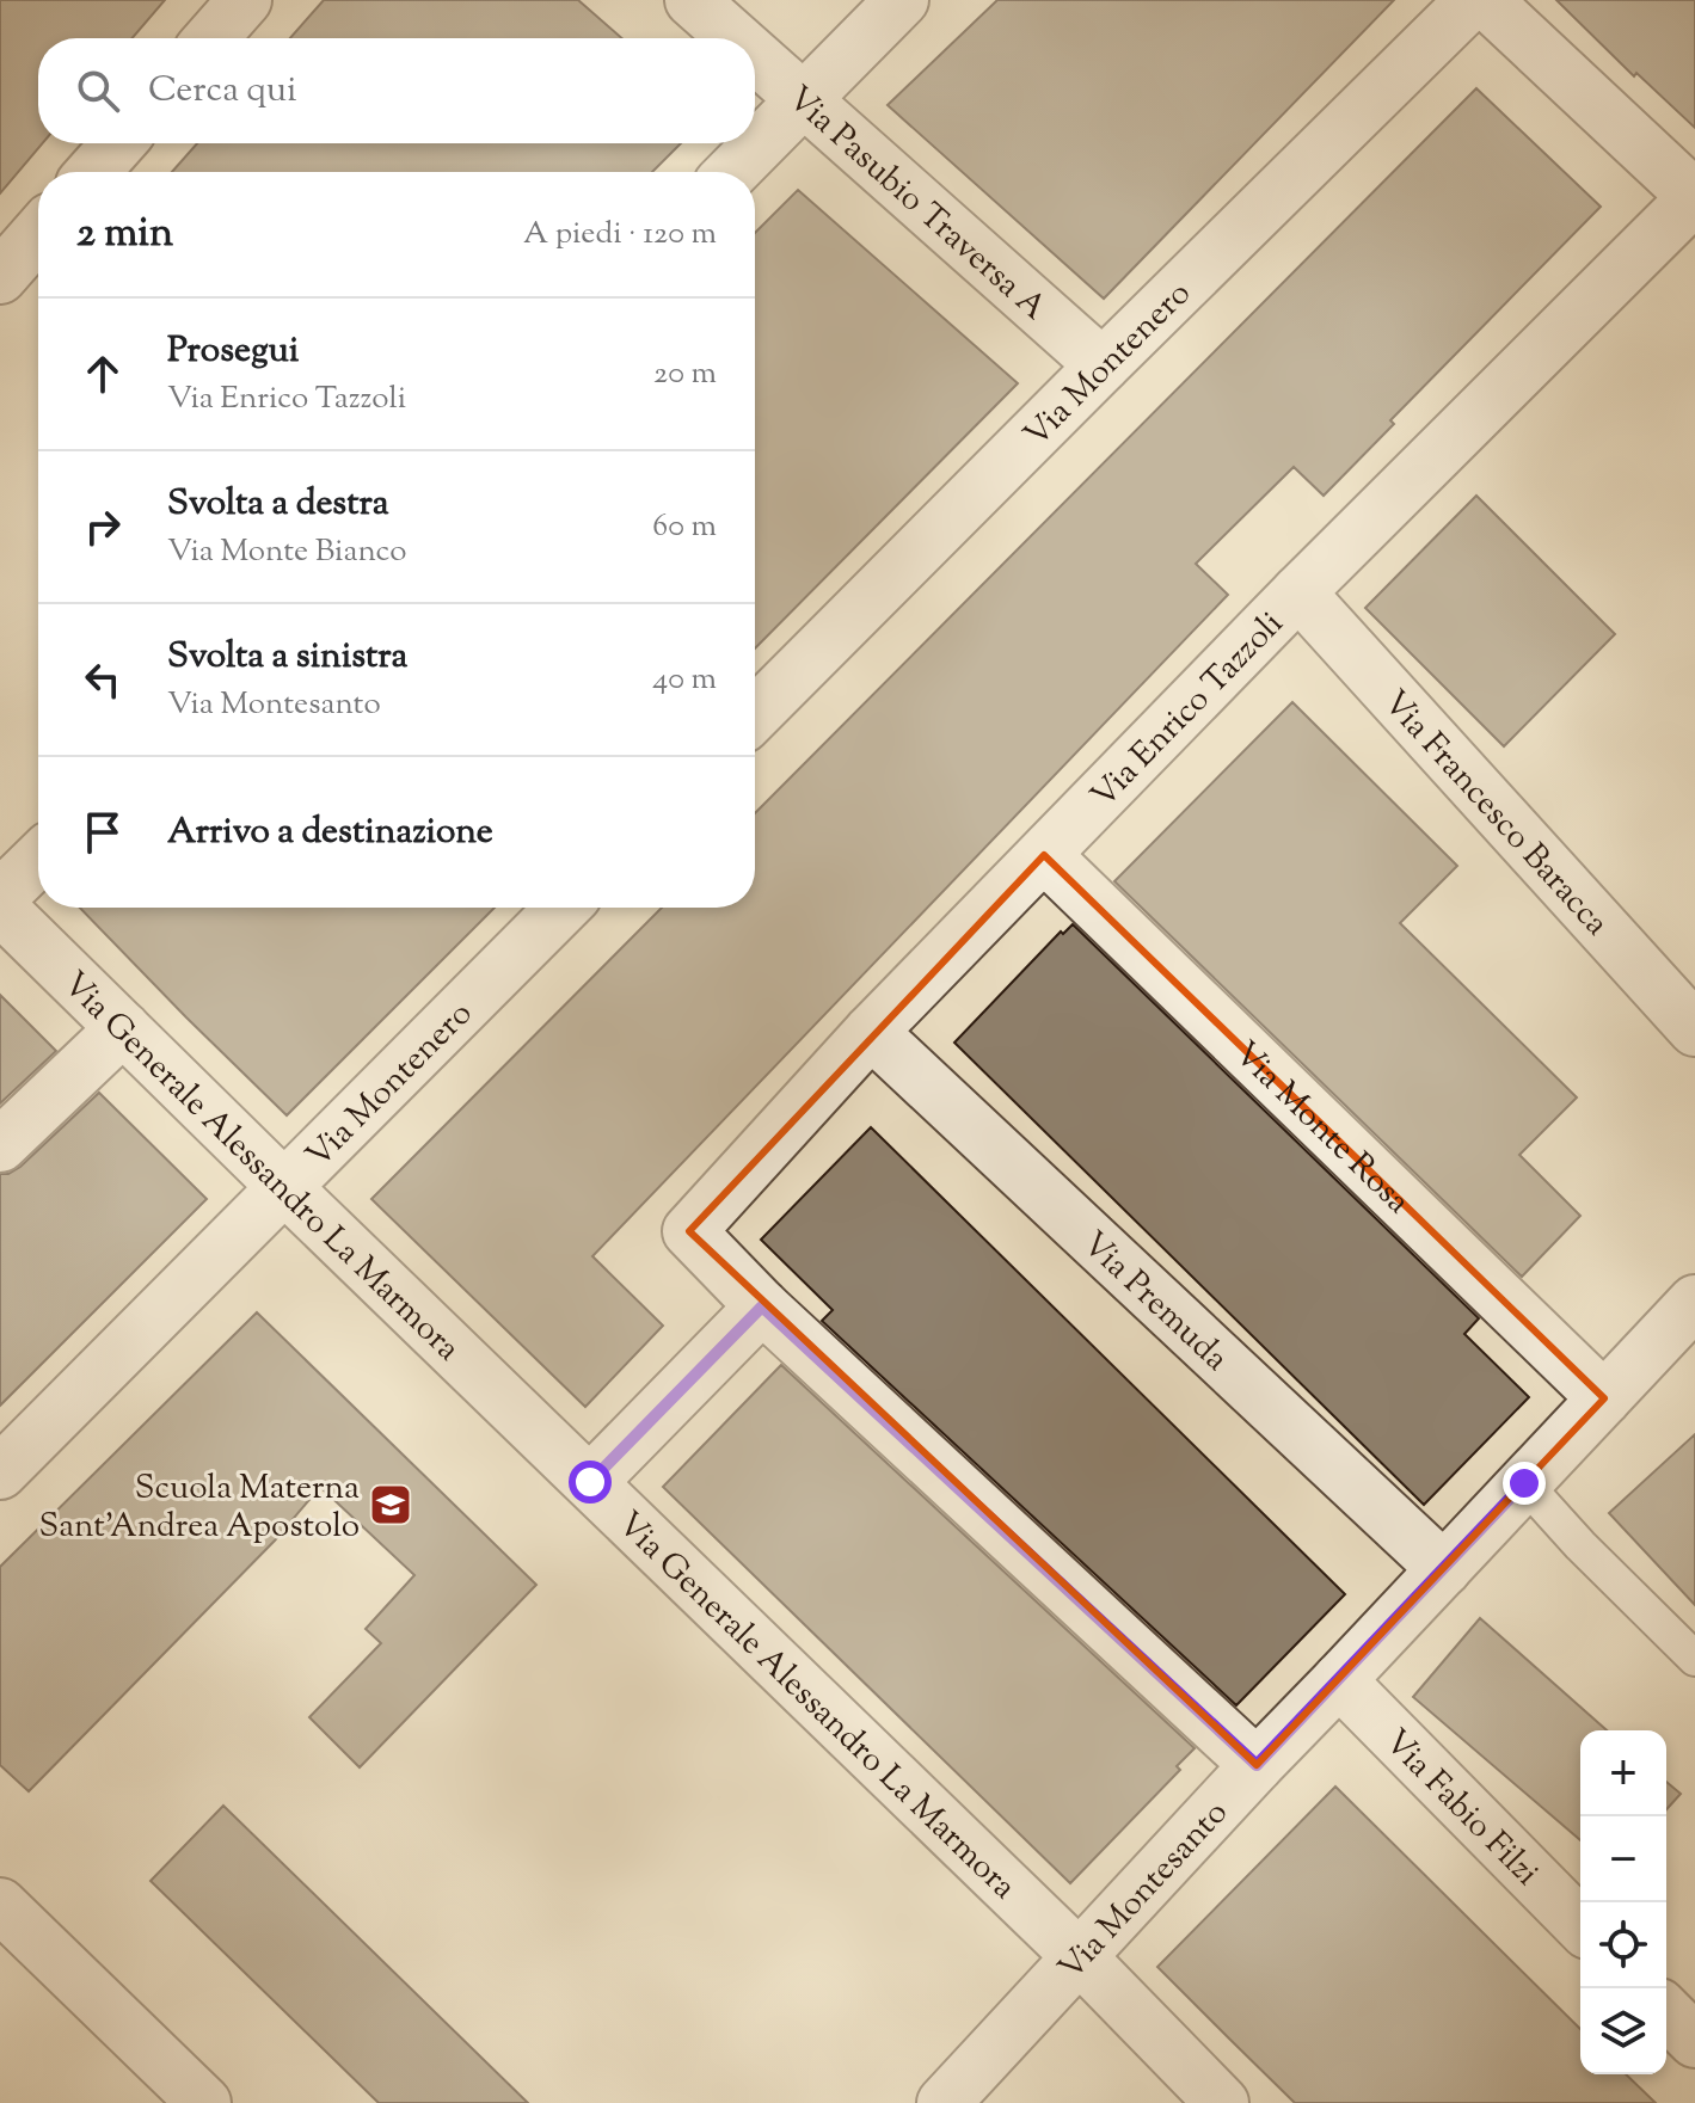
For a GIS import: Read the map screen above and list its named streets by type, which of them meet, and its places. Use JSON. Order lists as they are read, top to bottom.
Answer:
{
  "streets": {
    "street": [
      "Via Pasubio Traversa A",
      "Via Montenero",
      "Via Enrico Tazzoli",
      "Via Francesco Baracca",
      "Via Monte Rosa",
      "Via Generale Alessandro La Marmora",
      "Via Premuda",
      "Via Fabio Filzi",
      "Via Montesanto"
    ]
  },
  "crossings": [
    ["Via Pasubio Traversa A", "Via Montenero"],
    ["Via Montenero", "Via Generale Alessandro La Marmora"],
    ["Via Enrico Tazzoli", "Via Francesco Baracca"],
    ["Via Enrico Tazzoli", "Via Monte Rosa"],
    ["Via Enrico Tazzoli", "Via Premuda"],
    ["Via Monte Rosa", "Via Montesanto"],
    ["Via Generale Alessandro La Marmora", "Via Montesanto"],
    ["Via Premuda", "Via Montesanto"],
    ["Via Fabio Filzi", "Via Montesanto"]
  ],
  "places": {
    "school or university": ["Scuola Materna Sant'Andrea Apostolo"]
  },
  "page": {
    "search": "Cerca qui",
    "heading": ["2 min", "A piedi · 120 m"],
    "list": [
      ["Prosegui", "Via Enrico Tazzoli", "20 m"],
      ["Svolta a destra", "Via Monte Bianco", "60 m"],
      ["Svolta a sinistra", "Via Montesanto", "40 m"],
      "Arrivo a destinazione"
    ],
    "map_buttons": ["+", "−"]
  }
}
